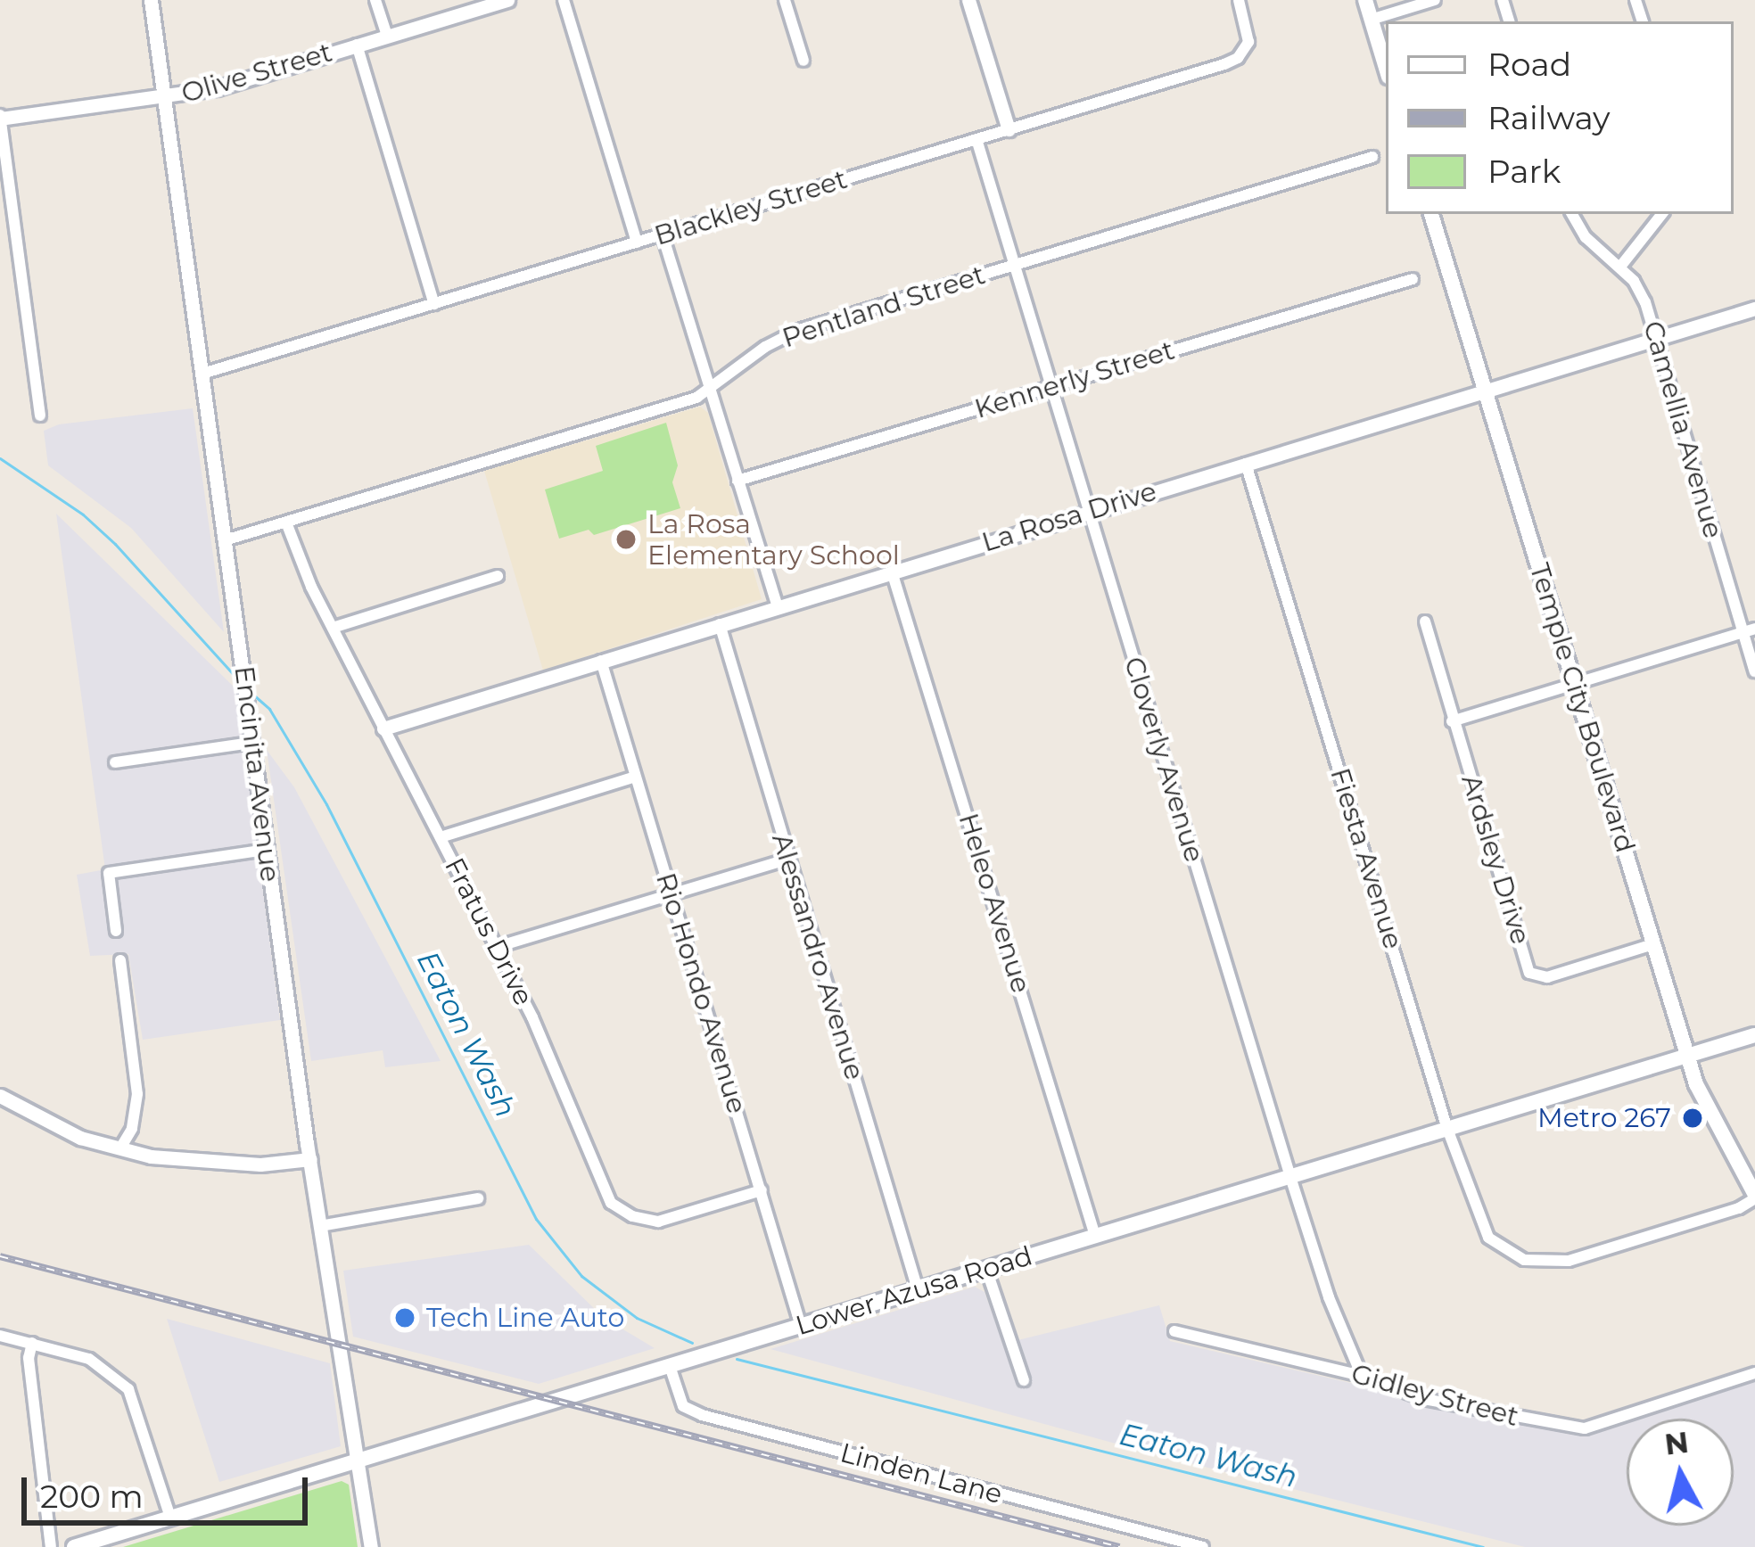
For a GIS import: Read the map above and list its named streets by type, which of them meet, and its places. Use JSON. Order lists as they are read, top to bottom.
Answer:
{
  "streets": {
    "main road": ["Temple City Boulevard", "Lower Azusa Road"],
    "street": [
      "Olive Street",
      "Blackley Street",
      "Pentland Street",
      "Kennerly Street",
      "Camellia Avenue",
      "La Rosa Drive",
      "Cloverly Avenue",
      "Encinita Avenue",
      "Fiesta Avenue",
      "Ardsley Drive",
      "Heleo Avenue",
      "Fratus Drive",
      "Alessandro Avenue",
      "Rio Hondo Avenue",
      "Gidley Street",
      "Linden Lane"
    ]
  },
  "crossings": [
    ["Olive Street", "Encinita Avenue"],
    ["Blackley Street", "Cloverly Avenue"],
    ["Blackley Street", "Encinita Avenue"],
    ["Pentland Street", "Cloverly Avenue"],
    ["Pentland Street", "Encinita Avenue"],
    ["Pentland Street", "Fratus Drive"],
    ["Kennerly Street", "Cloverly Avenue"],
    ["Camellia Avenue", "La Rosa Drive"],
    ["La Rosa Drive", "Temple City Boulevard"],
    ["La Rosa Drive", "Cloverly Avenue"],
    ["La Rosa Drive", "Fiesta Avenue"],
    ["La Rosa Drive", "Heleo Avenue"],
    ["La Rosa Drive", "Fratus Drive"],
    ["La Rosa Drive", "Alessandro Avenue"],
    ["La Rosa Drive", "Rio Hondo Avenue"],
    ["Temple City Boulevard", "Fiesta Avenue"],
    ["Temple City Boulevard", "Ardsley Drive"],
    ["Temple City Boulevard", "Lower Azusa Road"],
    ["Cloverly Avenue", "Lower Azusa Road"],
    ["Cloverly Avenue", "Gidley Street"],
    ["Encinita Avenue", "Lower Azusa Road"],
    ["Fiesta Avenue", "Lower Azusa Road"],
    ["Heleo Avenue", "Lower Azusa Road"],
    ["Fratus Drive", "Rio Hondo Avenue"],
    ["Alessandro Avenue", "Lower Azusa Road"],
    ["Rio Hondo Avenue", "Lower Azusa Road"],
    ["Lower Azusa Road", "Linden Lane"]
  ],
  "water": ["Eaton Wash"],
  "places": ["La Rosa Elementary School", "Metro 267", "Tech Line Auto"],
  "legend": ["Road", "Railway", "Park"],
  "scale_bar": "200 m",
  "north": "top"
}
